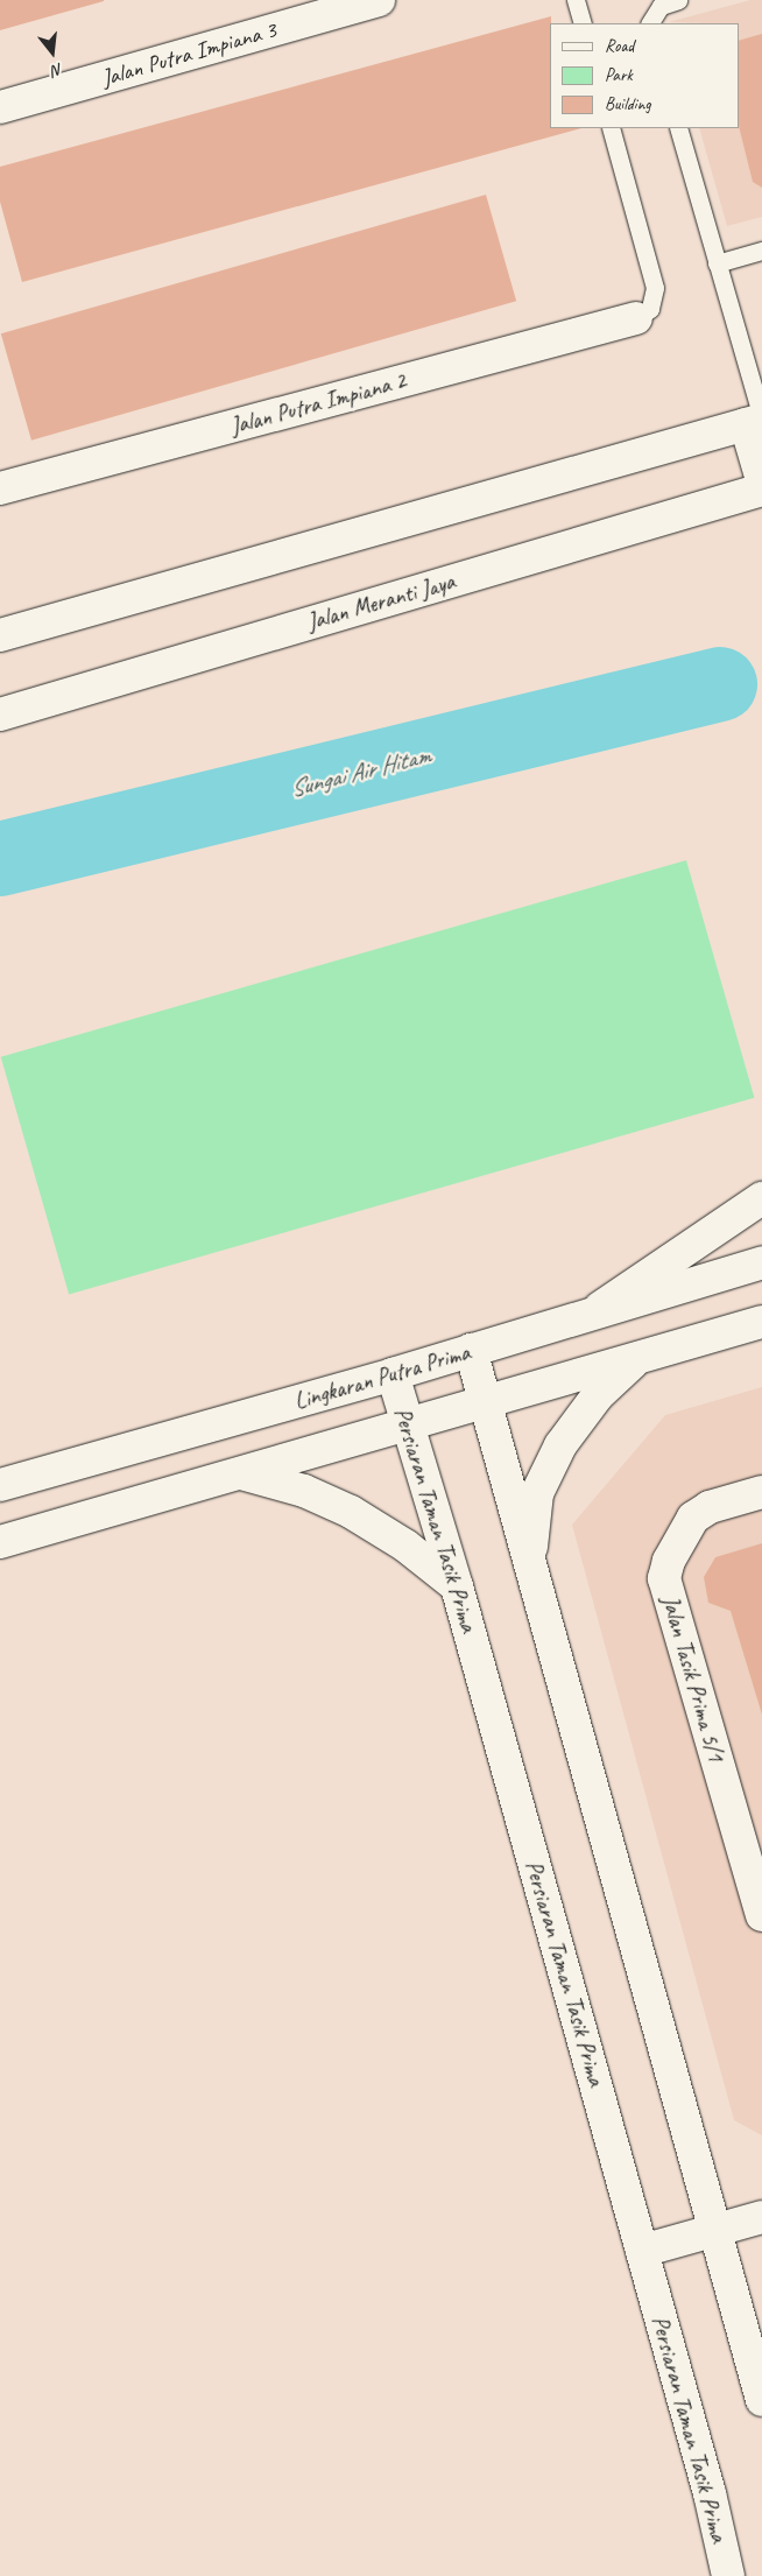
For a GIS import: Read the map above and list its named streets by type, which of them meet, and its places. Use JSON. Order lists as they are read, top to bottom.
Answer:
{
  "streets": {
    "main road": [
      "Jalan Putra Impiana 3",
      "Jalan Putra Impiana 2",
      "Jalan Meranti Jaya",
      "Lingkaran Putra Prima",
      "Persiaran Taman Tasik Prima",
      "Jalan Tasik Prima 5/1"
    ]
  },
  "crossings": [
    ["Lingkaran Putra Prima", "Persiaran Taman Tasik Prima"]
  ],
  "water": ["Sungai Air Hitam"],
  "legend": ["Road", "Park", "Building"],
  "north": "bottom"
}
